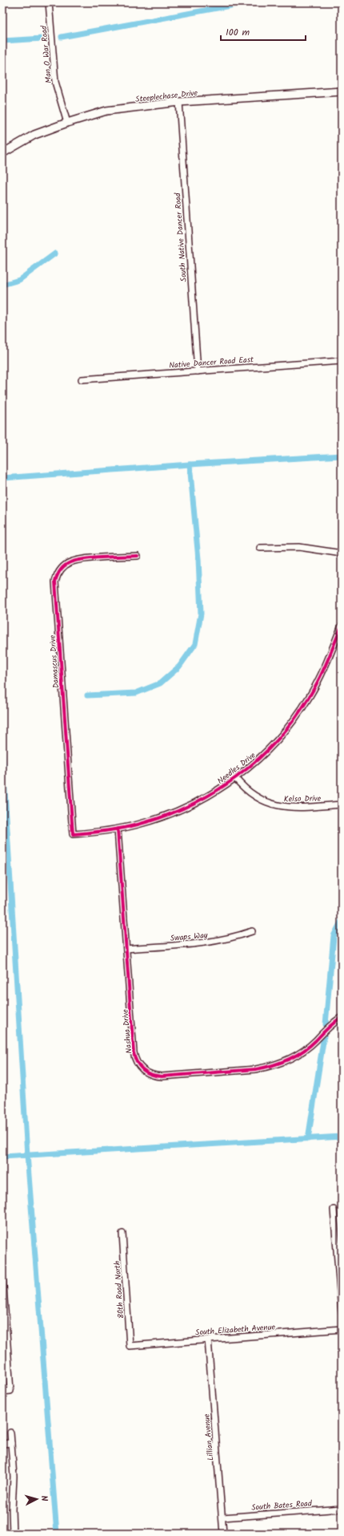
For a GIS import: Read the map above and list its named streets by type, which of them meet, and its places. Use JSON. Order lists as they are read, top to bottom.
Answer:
{
  "streets": {
    "street": [
      "Man O War Road",
      "Steeplechase Drive",
      "South Native Dancer Road",
      "Native Dancer Road East",
      "Damascus Drive",
      "Needles Drive",
      "Kelso Drive",
      "Swaps Way",
      "Nashua Drive",
      "80th Road North",
      "South Elizabeth Avenue",
      "Lillian Avenue",
      "South Bates Road"
    ]
  },
  "crossings": [
    ["Man O War Road", "Steeplechase Drive"],
    ["Steeplechase Drive", "South Native Dancer Road"],
    ["South Native Dancer Road", "Native Dancer Road East"],
    ["Damascus Drive", "Needles Drive"],
    ["Needles Drive", "Kelso Drive"],
    ["Needles Drive", "Nashua Drive"],
    ["Swaps Way", "Nashua Drive"],
    ["80th Road North", "South Elizabeth Avenue"],
    ["South Elizabeth Avenue", "Lillian Avenue"],
    ["Lillian Avenue", "South Bates Road"]
  ],
  "scale_bar": "100 m",
  "north": "right"
}
